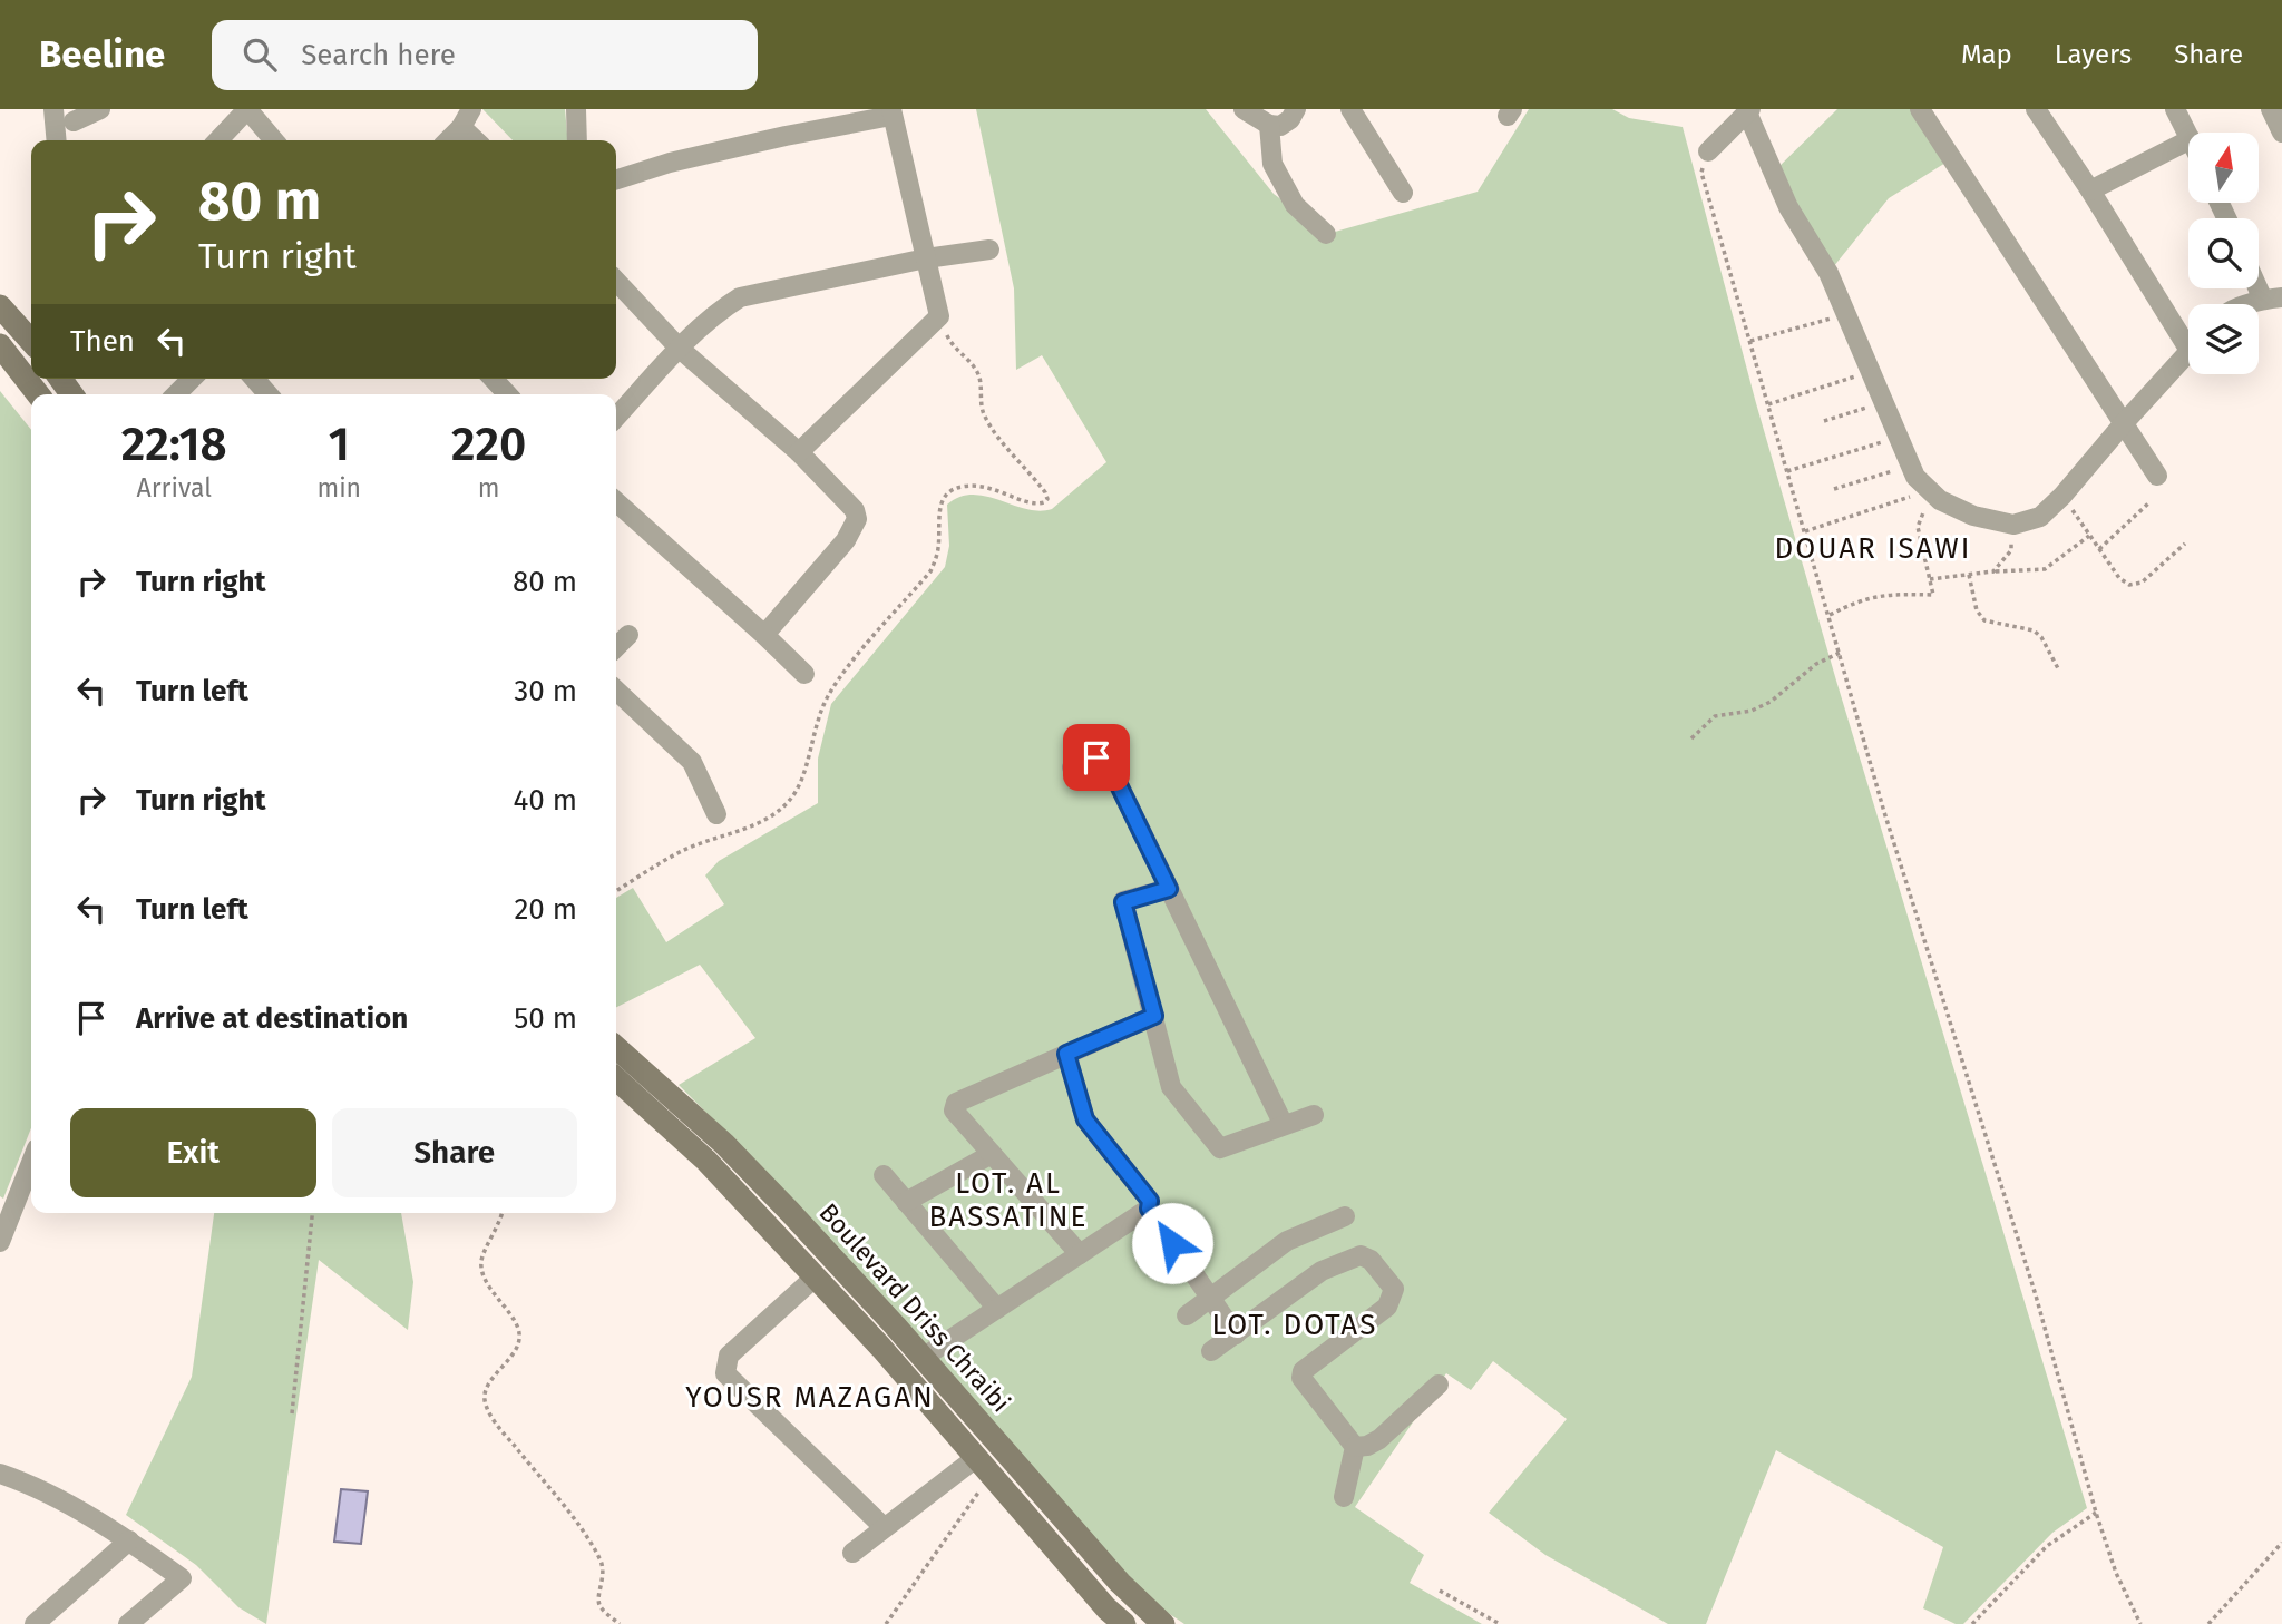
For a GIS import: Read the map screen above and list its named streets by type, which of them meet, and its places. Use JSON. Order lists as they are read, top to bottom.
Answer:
{
  "streets": {
    "main road": ["Boulevard Driss Chraibi"]
  },
  "districts": [
    "DOUAR ISAWI",
    "LOT. AL BASSATINE",
    "LOT. DOTAS",
    "YOUSR MAZAGAN"
  ],
  "north": "top",
  "page": {
    "header": "Beeline",
    "search": "Search here",
    "nav": ["Map", "Layers", "Share"],
    "turn": ["80 m", "Turn right"],
    "then": "Then",
    "eta": [
      "22:18",
      "Arrival",
      "1",
      "min",
      "220",
      "m"
    ],
    "list": [
      {
        "name": "Turn right",
        "value": "80 m"
      },
      {
        "name": "Turn left",
        "value": "30 m"
      },
      {
        "name": "Turn right",
        "value": "40 m"
      },
      {
        "name": "Turn left",
        "value": "20 m"
      },
      {
        "name": "Arrive at destination",
        "value": "50 m"
      }
    ],
    "buttons": ["Exit", "Share"]
  }
}
